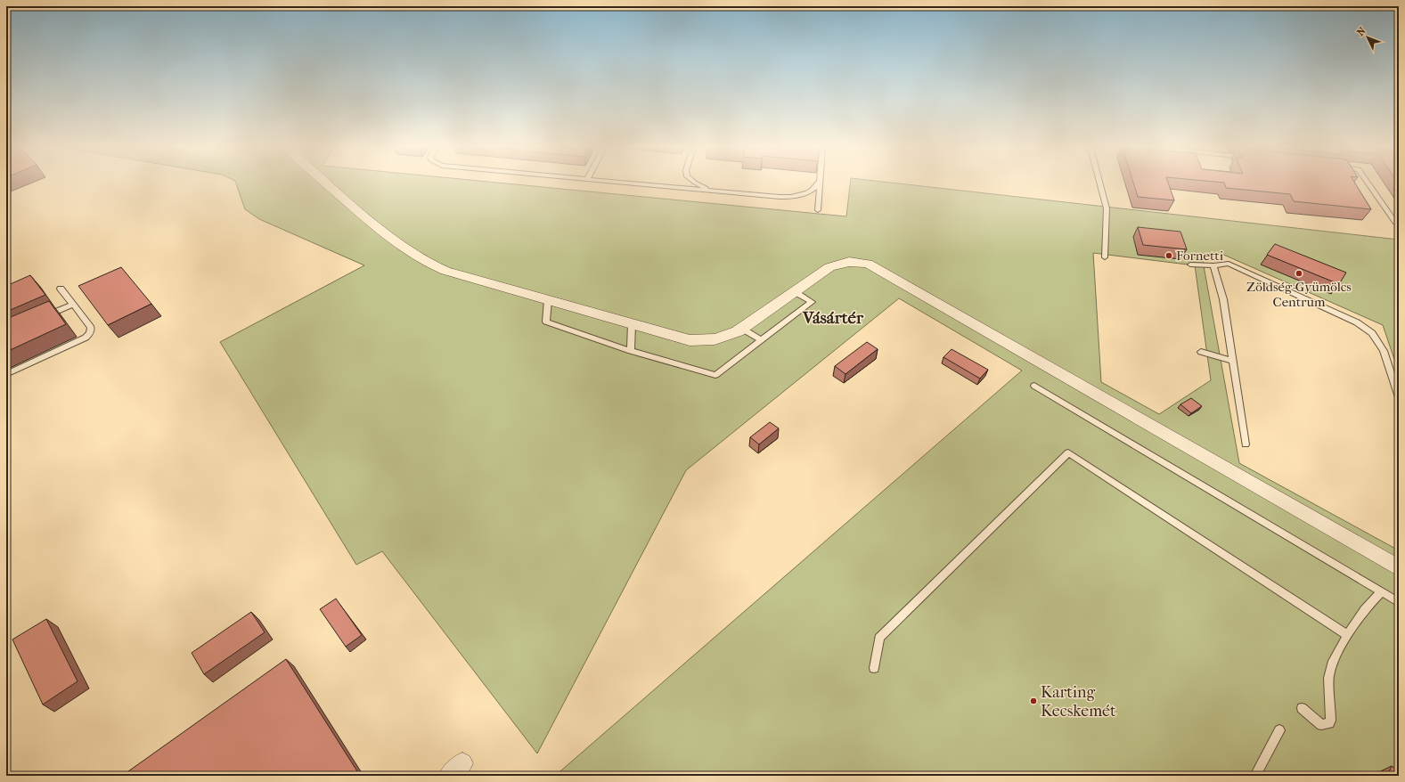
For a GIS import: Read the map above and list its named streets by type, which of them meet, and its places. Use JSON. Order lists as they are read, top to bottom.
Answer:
{
  "districts": ["Vásártér"],
  "places": ["Fornetti", "Zöldség-Gyümölcs Centrum", "Karting Kecskemét"],
  "north": "top left"
}
